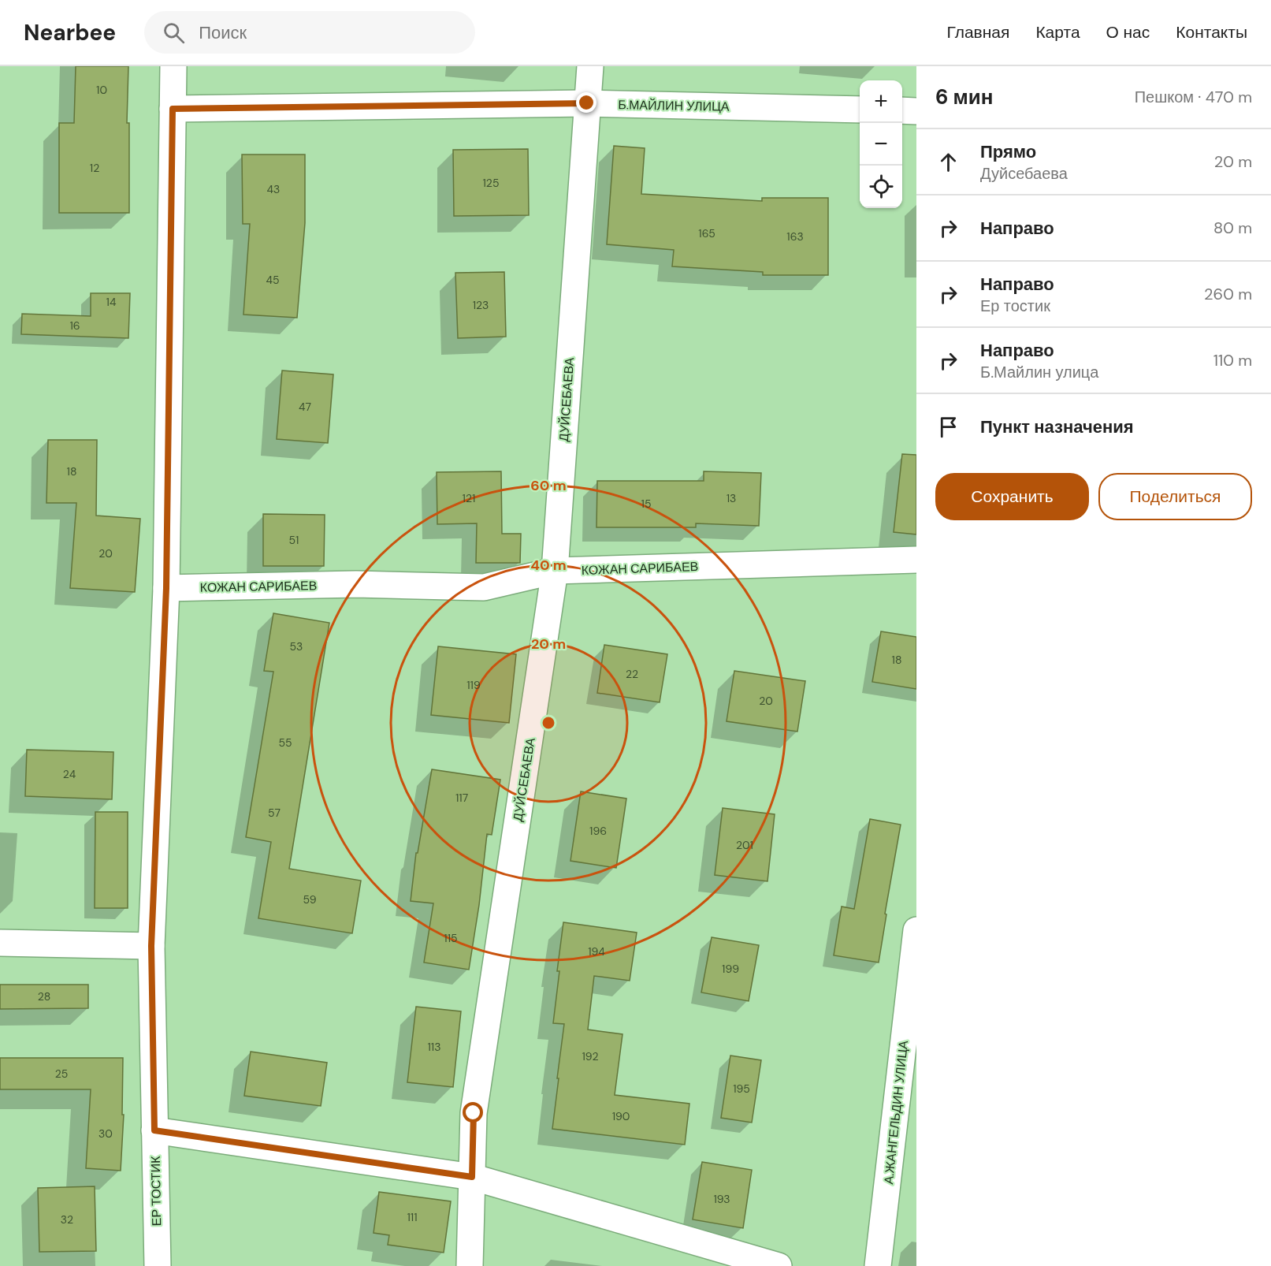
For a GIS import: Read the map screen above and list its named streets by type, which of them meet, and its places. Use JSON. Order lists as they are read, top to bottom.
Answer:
{
  "streets": {
    "street": [
      "Б.МАЙЛИН УЛИЦА",
      "ДУЙСЕБАЕВА",
      "КОЖАН САРИБАЕВ",
      "А.ЖАНГЕЛЬДИН УЛИЦА",
      "ЕР ТОСТИК"
    ]
  },
  "crossings": [
    ["Б.МАЙЛИН УЛИЦА", "ДУЙСЕБАЕВА"],
    ["Б.МАЙЛИН УЛИЦА", "ЕР ТОСТИК"],
    ["ДУЙСЕБАЕВА", "КОЖАН САРИБАЕВ"],
    ["КОЖАН САРИБАЕВ", "ЕР ТОСТИК"]
  ],
  "house_numbers": [
    "10",
    "12",
    "125",
    "43",
    "165",
    "163",
    "45",
    "14",
    "123",
    "16",
    "47",
    "18",
    "121",
    "13",
    "15",
    "51",
    "20",
    "53",
    "18",
    "22",
    "119",
    "20",
    "55",
    "24",
    "117",
    "57",
    "196",
    "201",
    "59",
    "115",
    "194",
    "199",
    "28",
    "113",
    "192",
    "25",
    "195",
    "190",
    "30",
    "193",
    "111",
    "32"
  ],
  "page": {
    "header": "Nearbee",
    "search": "Поиск",
    "nav": [
      "Главная",
      "Карта",
      "О нас",
      "Контакты"
    ],
    "heading": ["6 мин", "Пешком · 470 m"],
    "map_buttons": ["+", "−"],
    "list": [
      ["Прямо", "Дуйсебаева", "20 m"],
      ["Направо", "80 m"],
      ["Направо", "Ер тостик", "260 m"],
      ["Направо", "Б.Майлин улица", "110 m"],
      "Пункт назначения"
    ],
    "buttons": ["Сохранить", "Поделиться"]
  },
  "rings": ["60 m", "40 m", "20 m"]
}
